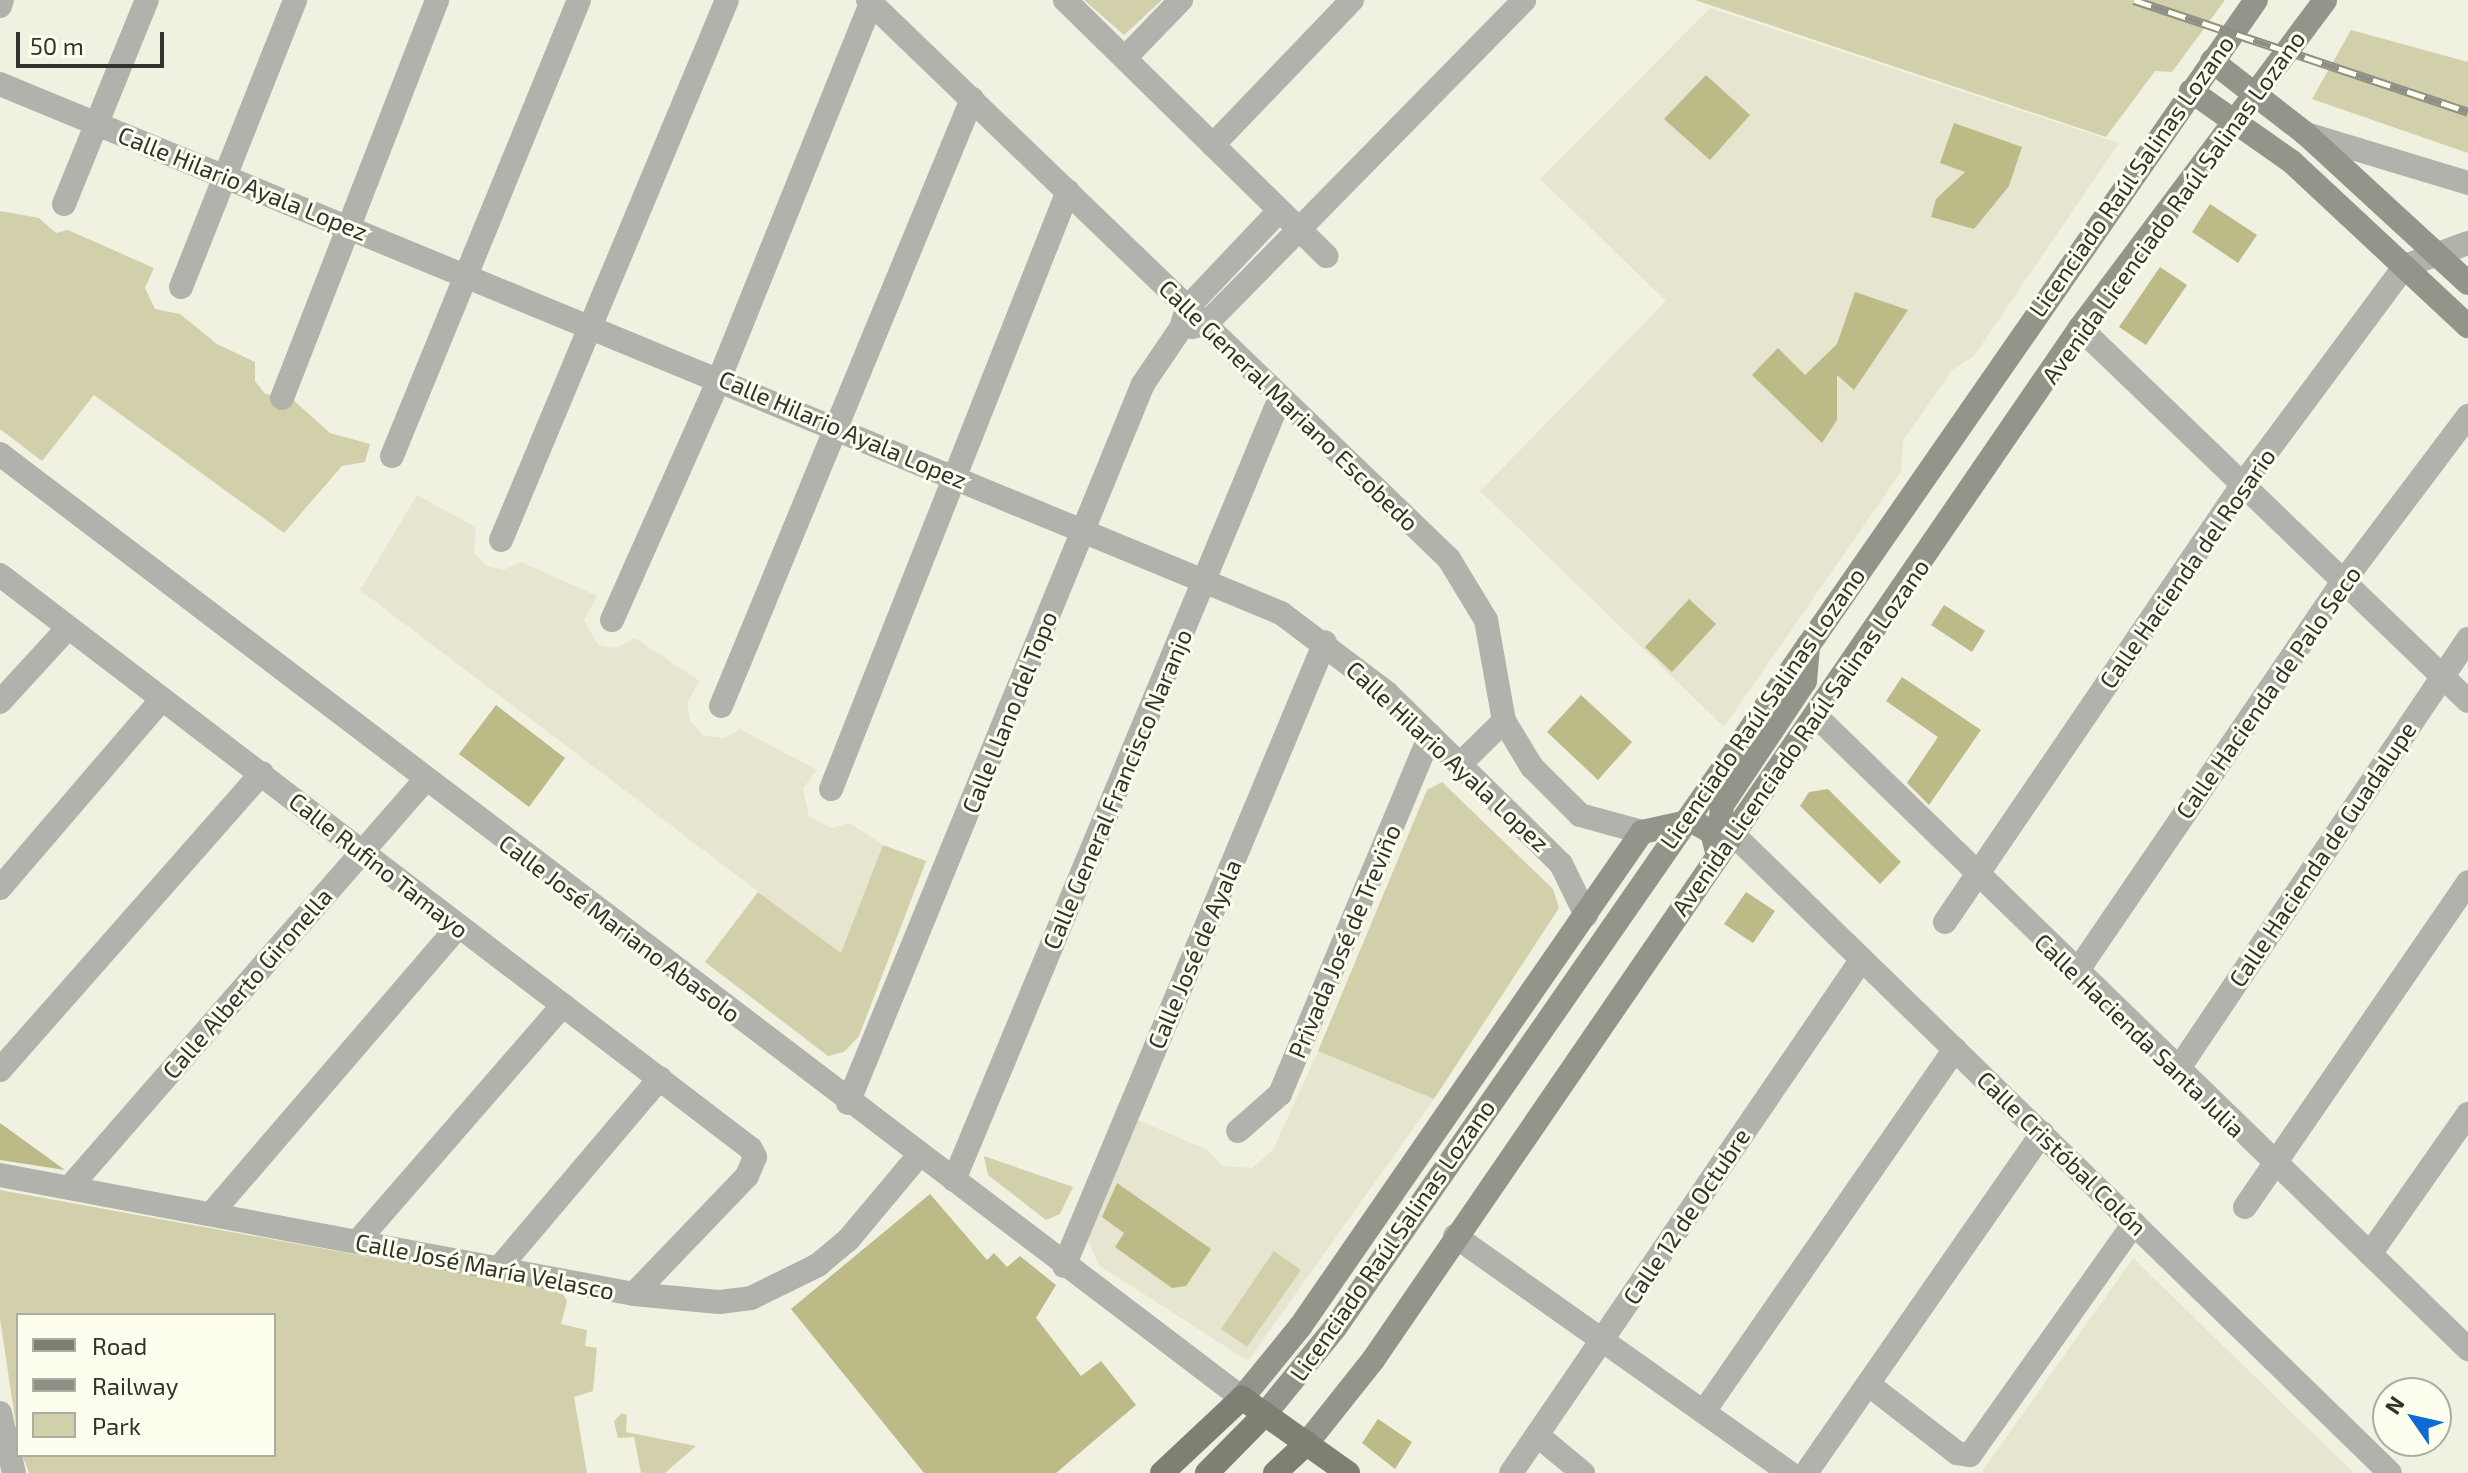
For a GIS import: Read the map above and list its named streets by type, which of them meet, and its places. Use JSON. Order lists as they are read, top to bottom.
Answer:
{
  "streets": {
    "main road": ["Licenciado Raúl Salinas Lozano", "Avenida Licenciado Raúl Salinas Lozano"],
    "street": [
      "Calle Hilario Ayala Lopez",
      "Calle General Mariano Escobedo",
      "Calle Hacienda del Rosario",
      "Calle Hacienda de Palo Seco",
      "Calle Llano del Topo",
      "Calle General Francisco Naranjo",
      "Calle Hacienda de Guadalupe",
      "Calle Rufino Tamayo",
      "Calle José Mariano Abasolo",
      "Privada José de Treviño",
      "Calle José de Ayala",
      "Calle Alberto Gironella",
      "Calle Hacienda Santa Julia",
      "Calle Cristóbal Colón",
      "Calle 12 de Octubre",
      "Calle José María Velasco"
    ]
  },
  "crossings": [
    ["Calle Hilario Ayala Lopez", "Calle Llano del Topo"],
    ["Calle Hilario Ayala Lopez", "Calle General Francisco Naranjo"],
    ["Calle Hilario Ayala Lopez", "Privada José de Treviño"],
    ["Calle Hilario Ayala Lopez", "Calle José de Ayala"],
    ["Avenida Licenciado Raúl Salinas Lozano", "Calle Hacienda Santa Julia"],
    ["Avenida Licenciado Raúl Salinas Lozano", "Calle Cristóbal Colón"],
    ["Calle General Mariano Escobedo", "Calle Llano del Topo"],
    ["Calle General Mariano Escobedo", "Calle General Francisco Naranjo"],
    ["Calle Hacienda del Rosario", "Calle Hacienda Santa Julia"],
    ["Calle Hacienda de Palo Seco", "Calle Hacienda Santa Julia"],
    ["Calle Llano del Topo", "Calle José Mariano Abasolo"],
    ["Calle General Francisco Naranjo", "Calle José Mariano Abasolo"],
    ["Calle Hacienda de Guadalupe", "Calle Hacienda Santa Julia"],
    ["Calle Rufino Tamayo", "Calle Alberto Gironella"],
    ["Calle Rufino Tamayo", "Calle José María Velasco"],
    ["Calle José Mariano Abasolo", "Calle José de Ayala"],
    ["Calle José Mariano Abasolo", "Calle Alberto Gironella"],
    ["Calle José Mariano Abasolo", "Calle José María Velasco"],
    ["Calle Alberto Gironella", "Calle José María Velasco"],
    ["Calle Cristóbal Colón", "Calle 12 de Octubre"]
  ],
  "legend": ["Road", "Railway", "Park"],
  "scale_bar": "50 m",
  "north": "top left"
}
